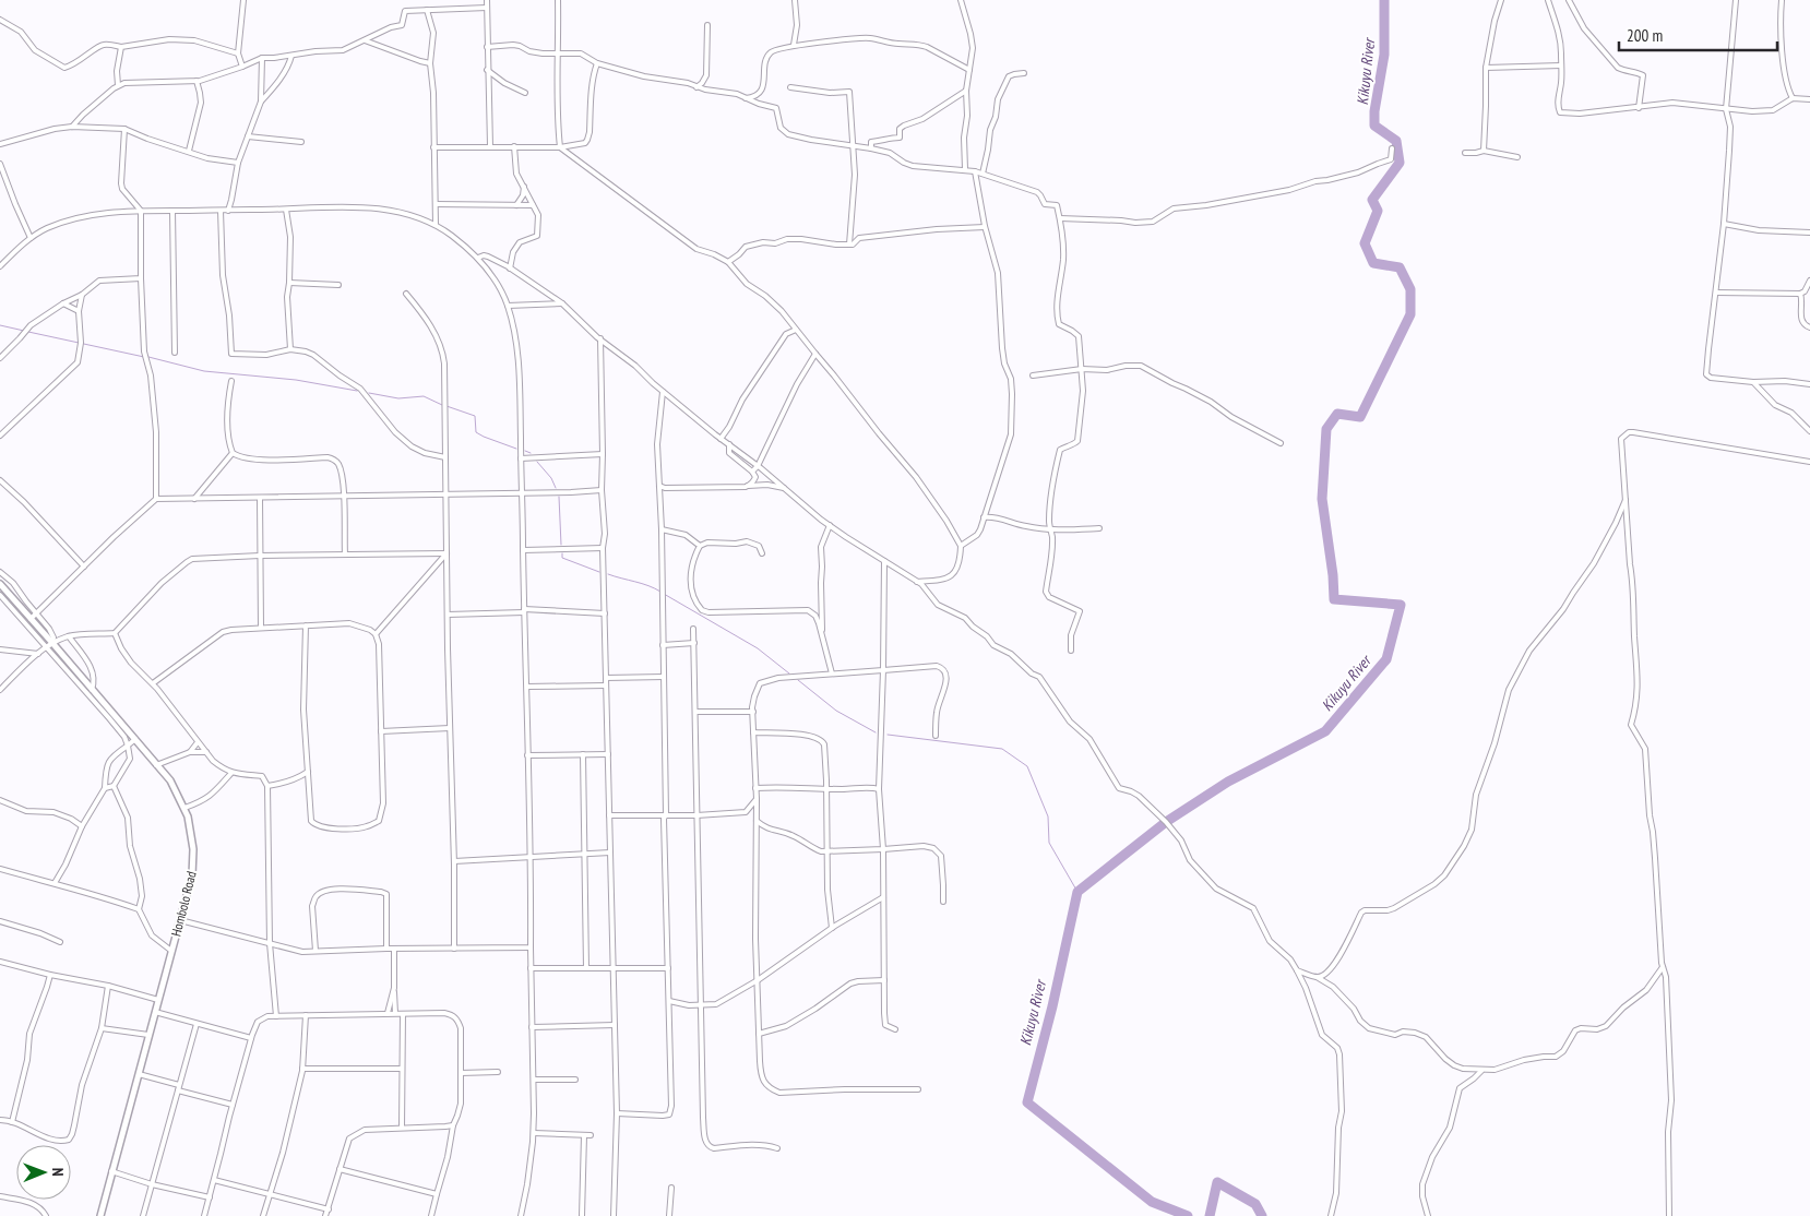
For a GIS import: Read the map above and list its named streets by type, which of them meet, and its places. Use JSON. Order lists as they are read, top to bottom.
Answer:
{
  "streets": {
    "street": ["Hombolo Road"]
  },
  "water": ["Kikuyu River"],
  "scale_bar": "200 m",
  "north": "right"
}
